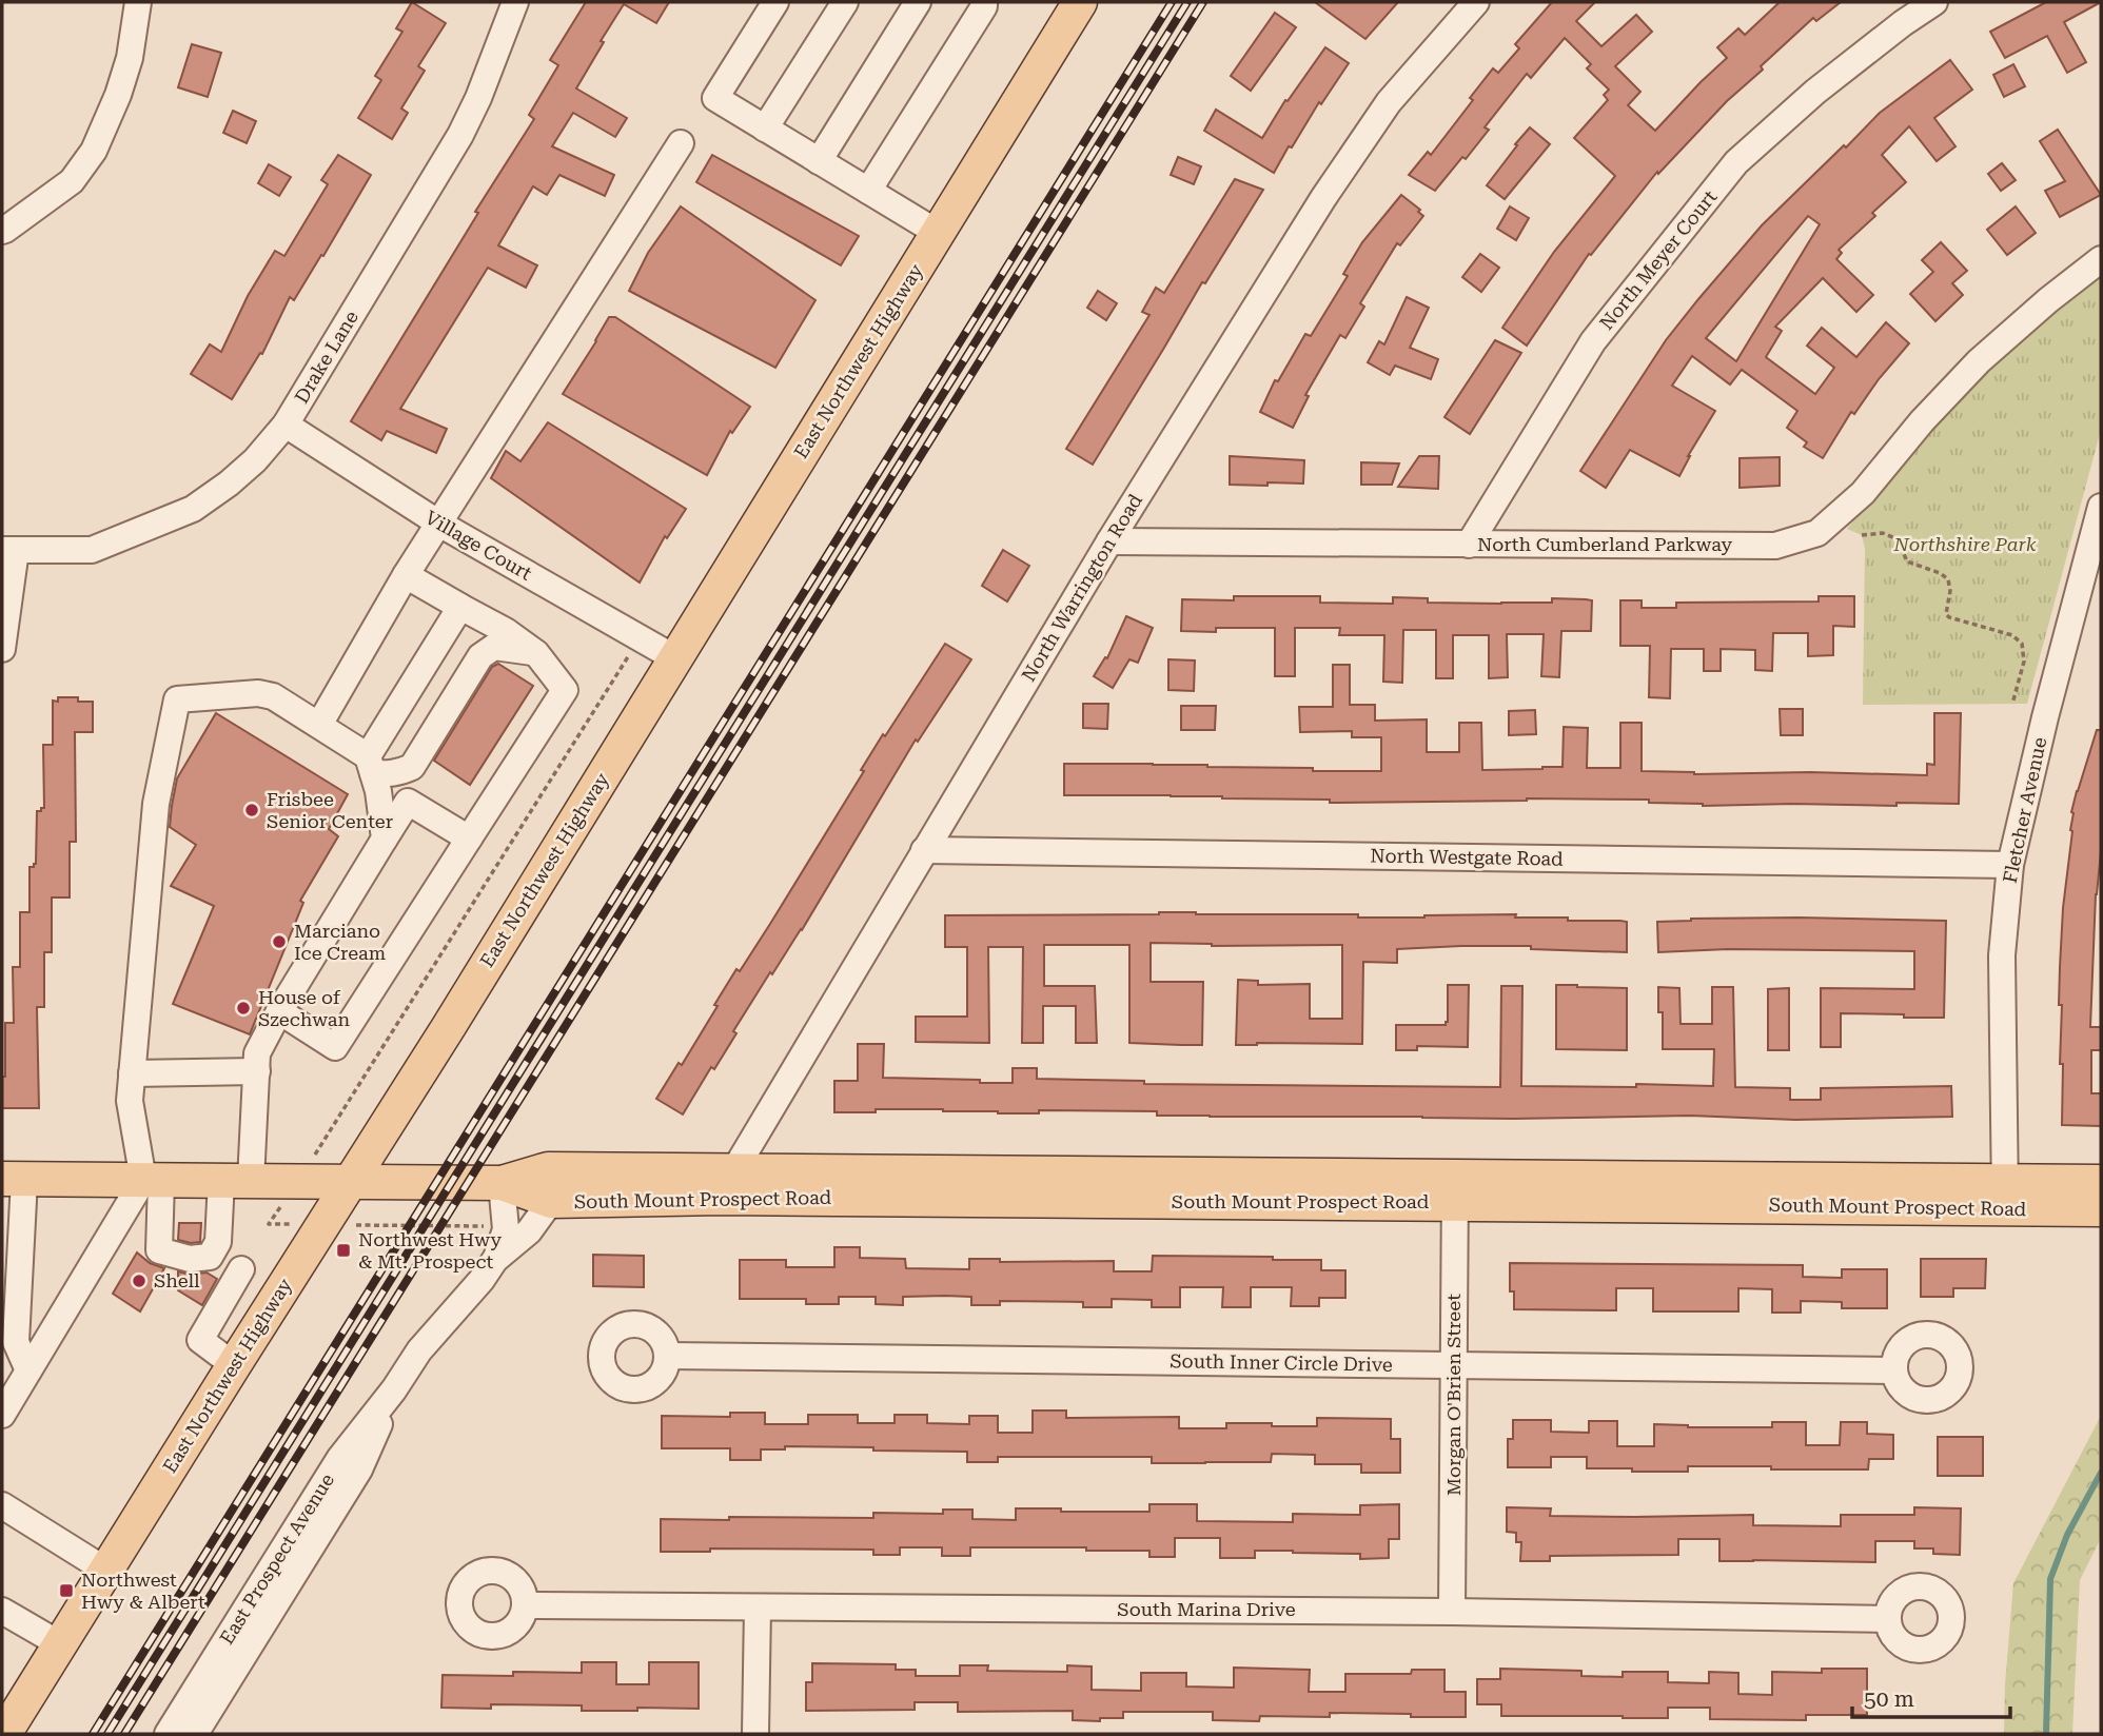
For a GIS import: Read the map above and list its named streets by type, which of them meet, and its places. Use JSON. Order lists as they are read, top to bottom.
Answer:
{
  "streets": {
    "main road": ["East Northwest Highway", "South Mount Prospect Road"],
    "street": [
      "North Meyer Court",
      "Drake Lane",
      "North Cumberland Parkway",
      "Village Court",
      "North Warrington Road",
      "Fletcher Avenue",
      "North Westgate Road",
      "South Inner Circle Drive",
      "Morgan O'Brien Street",
      "East Prospect Avenue",
      "South Marina Drive"
    ]
  },
  "crossings": [
    ["North Meyer Court", "North Cumberland Parkway"],
    ["Drake Lane", "Village Court"],
    ["East Northwest Highway", "Village Court"],
    ["East Northwest Highway", "South Mount Prospect Road"],
    ["North Cumberland Parkway", "North Warrington Road"],
    ["North Warrington Road", "North Westgate Road"],
    ["North Warrington Road", "South Mount Prospect Road"],
    ["Fletcher Avenue", "North Westgate Road"],
    ["Fletcher Avenue", "South Mount Prospect Road"],
    ["South Mount Prospect Road", "Morgan O'Brien Street"],
    ["South Mount Prospect Road", "East Prospect Avenue"],
    ["South Inner Circle Drive", "Morgan O'Brien Street"],
    ["Morgan O'Brien Street", "South Marina Drive"]
  ],
  "parks": ["Northshire Park"],
  "places": {
    "other": [
      "Frisbee Senior Center",
      "Marciano Ice Cream",
      "House of Szechwan",
      "Shell"
    ],
    "transit": ["Northwest Hwy & Mt. Prospect", "Northwest Hwy & Albert"]
  },
  "scale_bar": "50 m"
}
